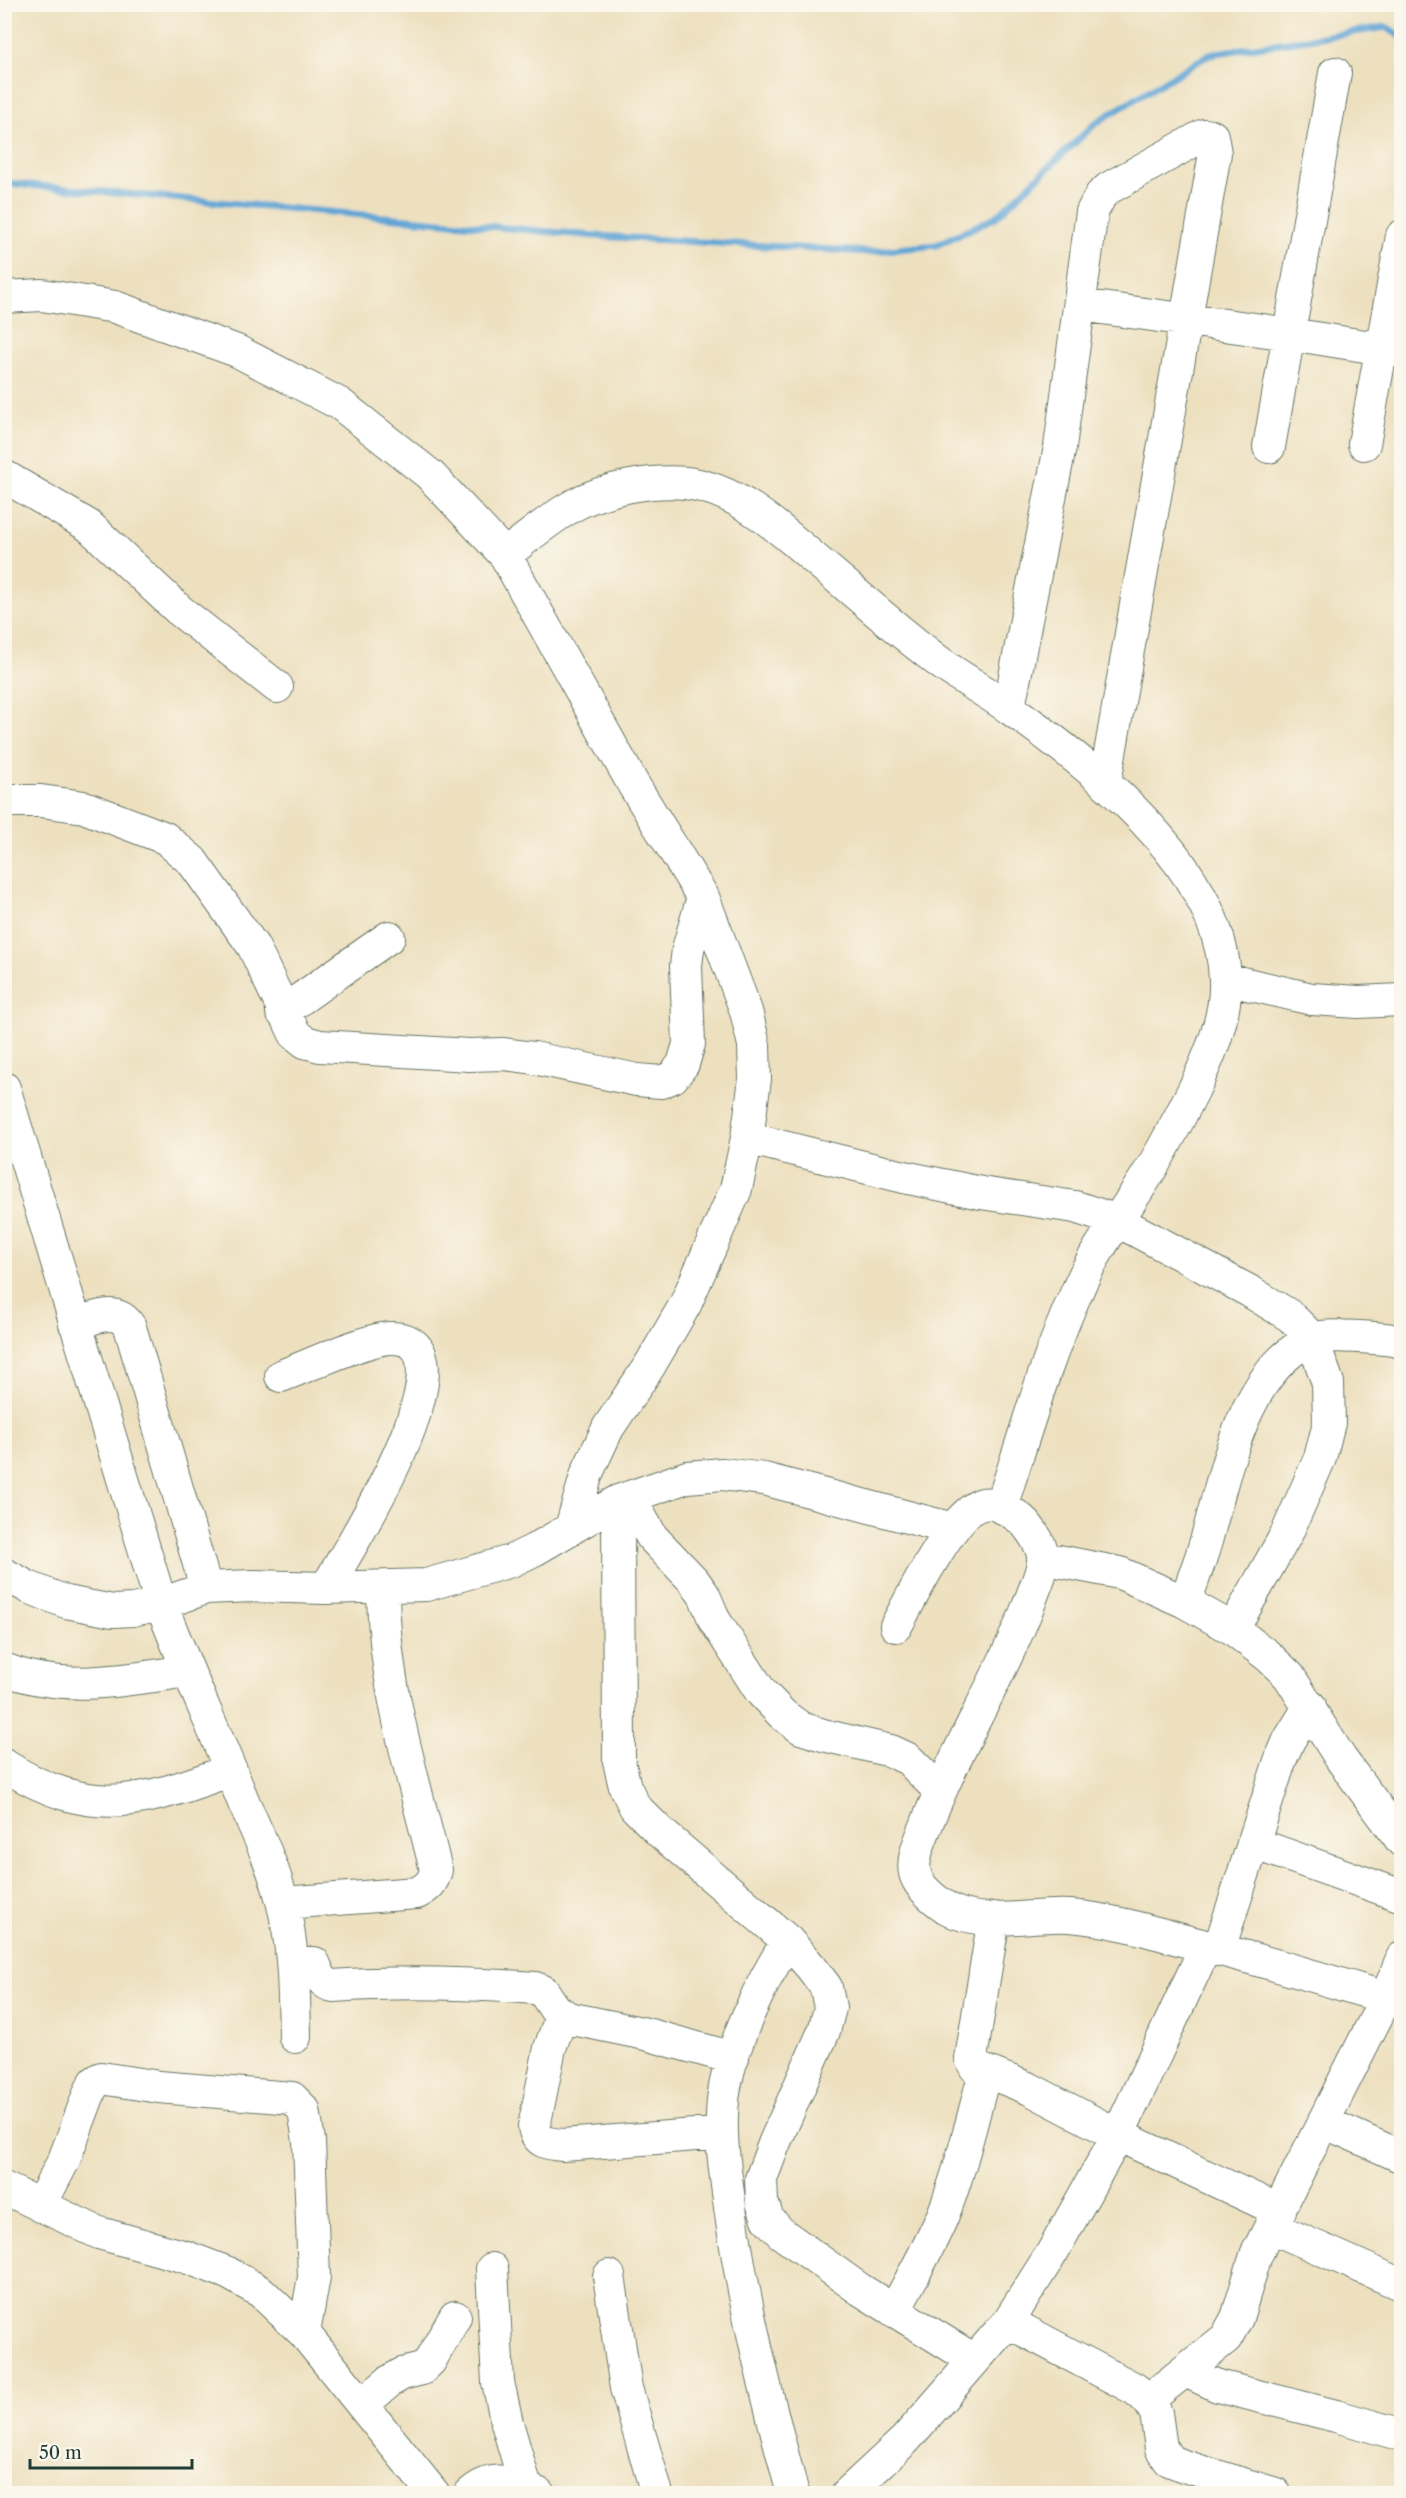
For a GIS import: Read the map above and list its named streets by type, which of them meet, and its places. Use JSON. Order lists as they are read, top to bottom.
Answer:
{
  "scale_bar": "50 m"
}
